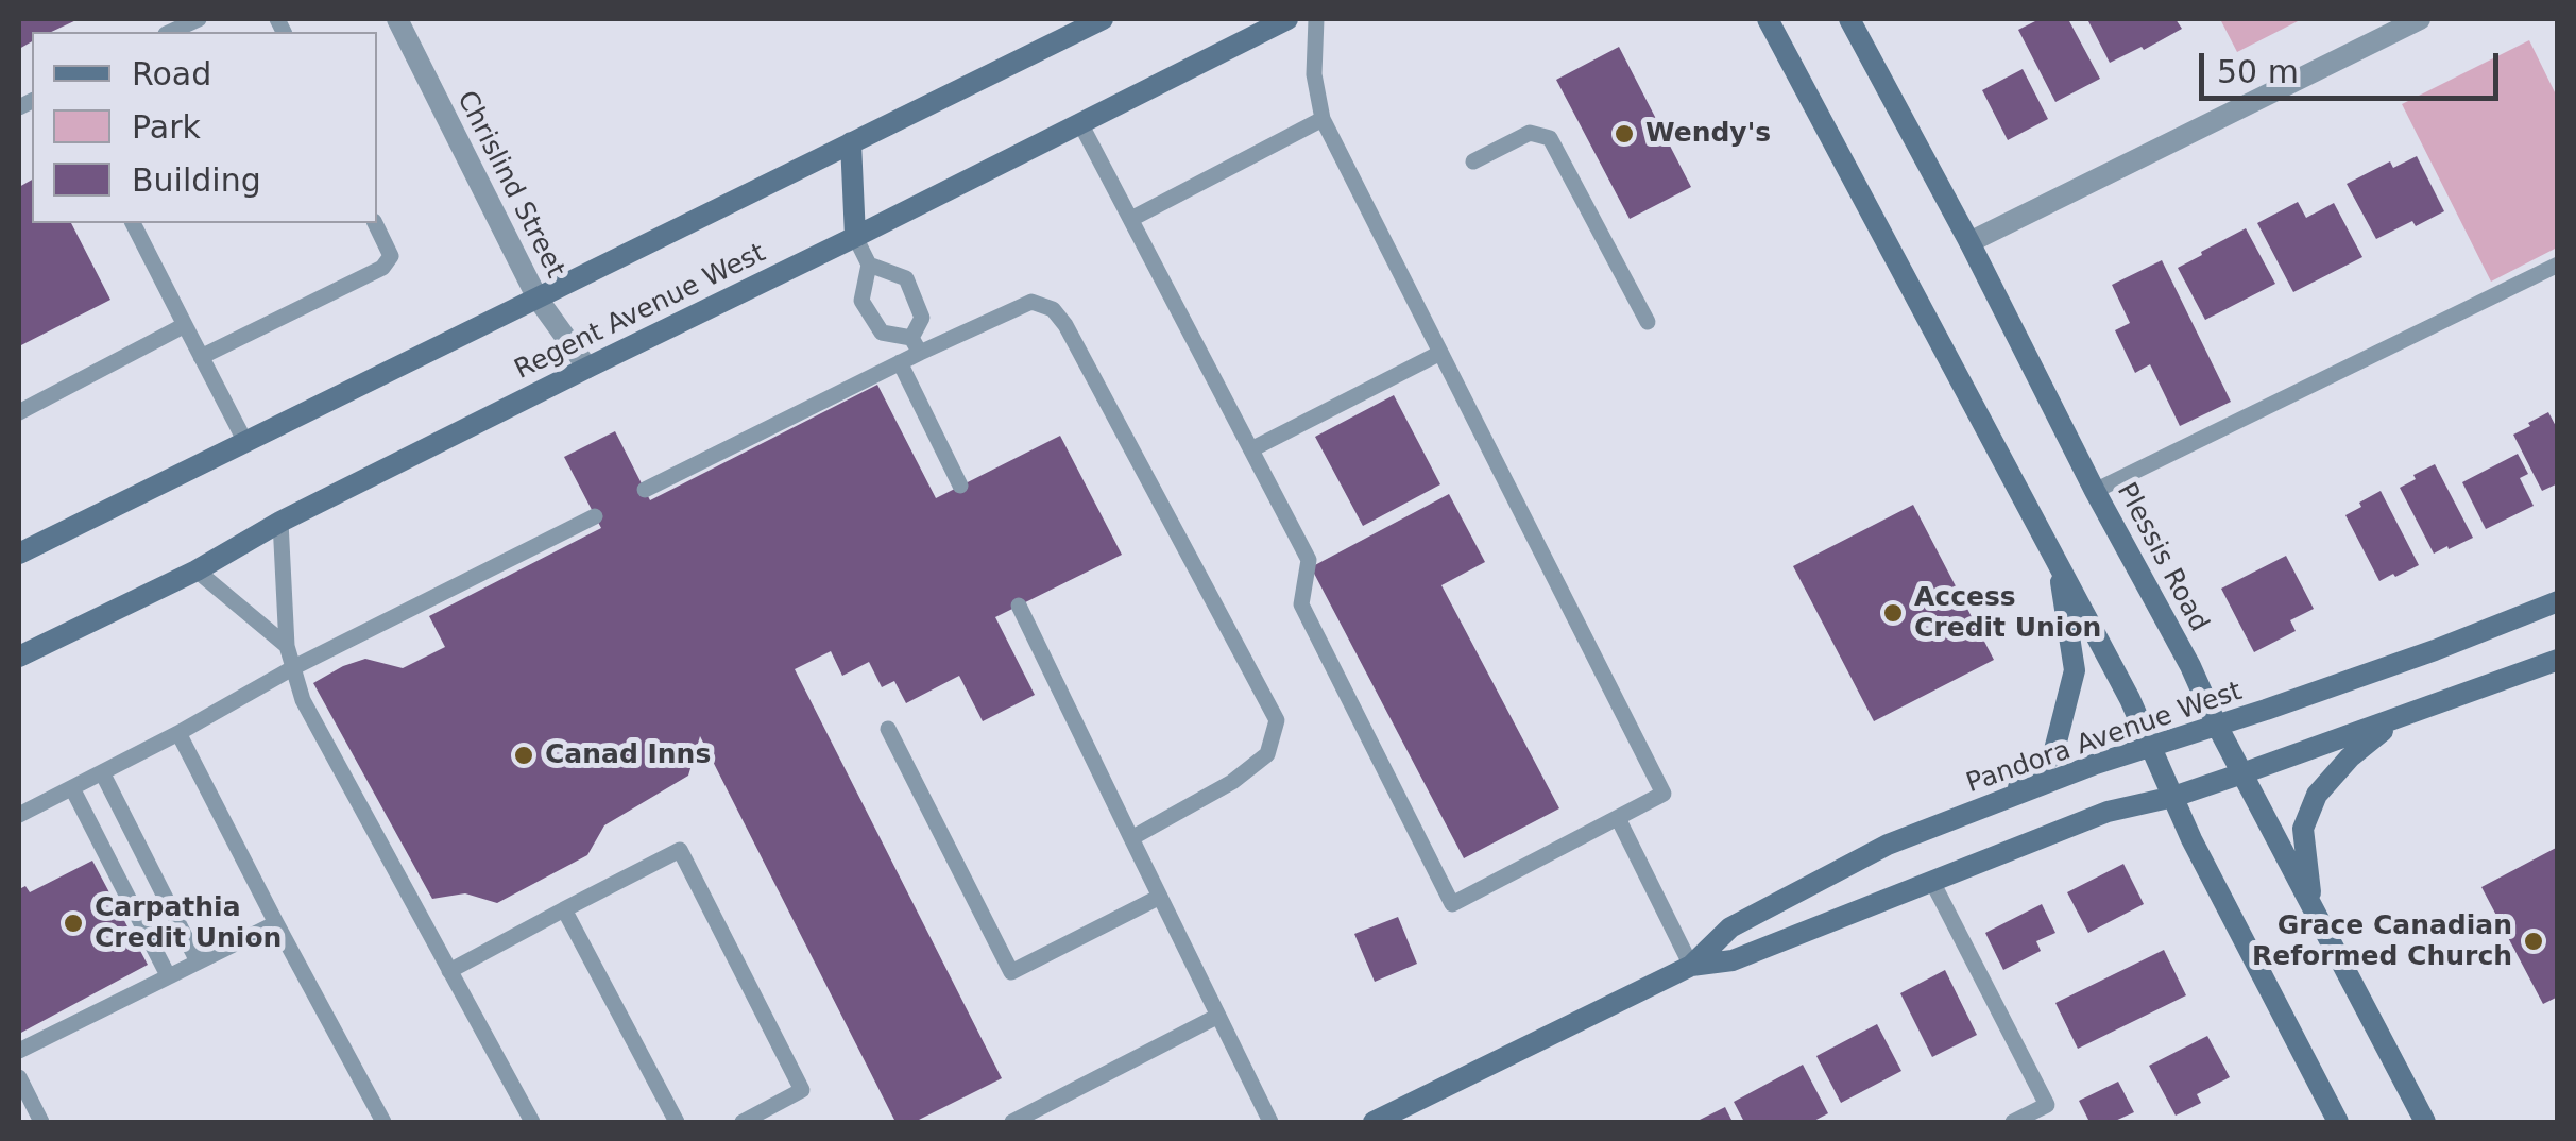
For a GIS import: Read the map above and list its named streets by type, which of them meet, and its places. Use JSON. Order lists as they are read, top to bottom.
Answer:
{
  "streets": {
    "main road": ["Regent Avenue West", "Plessis Road", "Pandora Avenue West"],
    "street": ["Chrislind Street"]
  },
  "crossings": [
    ["Chrislind Street", "Regent Avenue West"],
    ["Plessis Road", "Pandora Avenue West"]
  ],
  "places": [
    "Wendy's",
    "Access Credit Union",
    "Canad Inns",
    "Carpathia Credit Union",
    "Grace Canadian Reformed Church"
  ],
  "legend": ["Road", "Park", "Building"],
  "scale_bar": "50 m"
}
